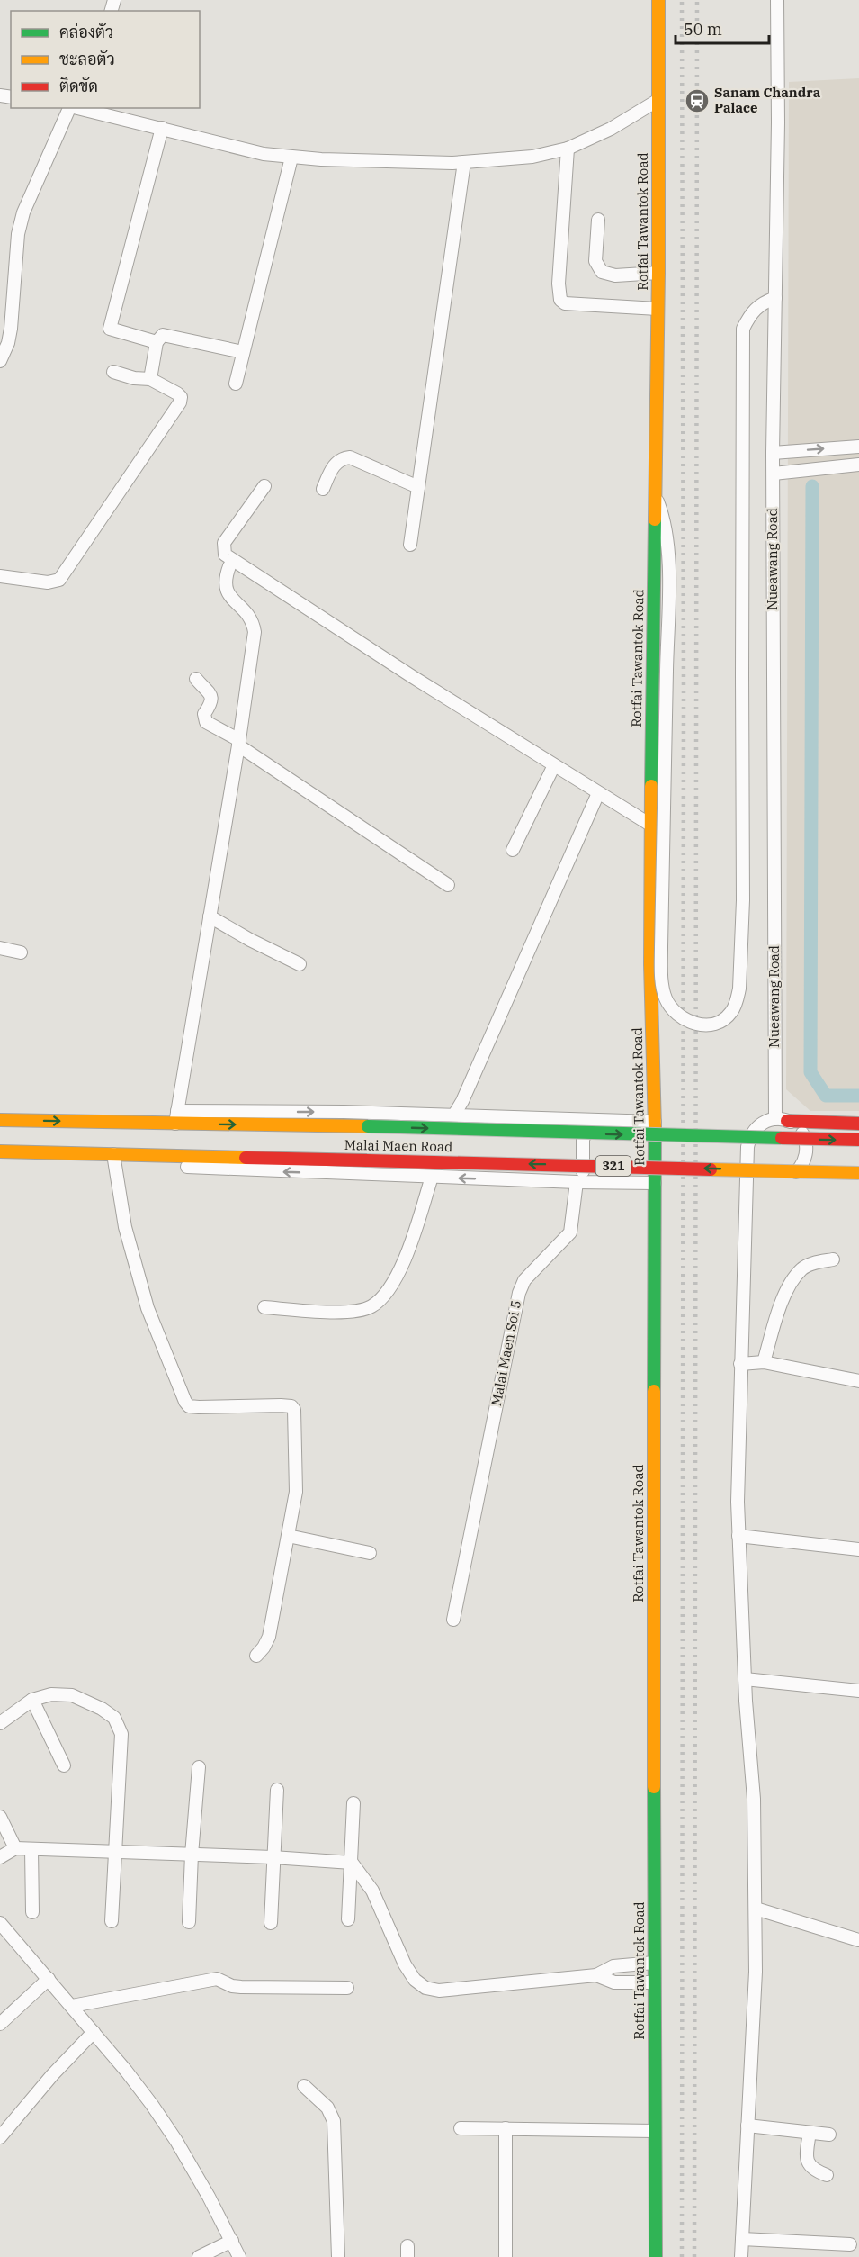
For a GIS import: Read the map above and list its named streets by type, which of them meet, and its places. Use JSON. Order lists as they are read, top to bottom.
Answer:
{
  "streets": {
    "main road": ["Rotfai Tawantok Road", "Malai Maen Road", "321"],
    "street": ["Nueawang Road", "Malai Maen Soi 5"]
  },
  "places": {
    "station": ["Sanam Chandra Palace"]
  },
  "legend": ["คล่องตัว", "ชะลอตัว", "ติดขัด"],
  "scale_bar": "50 m"
}
